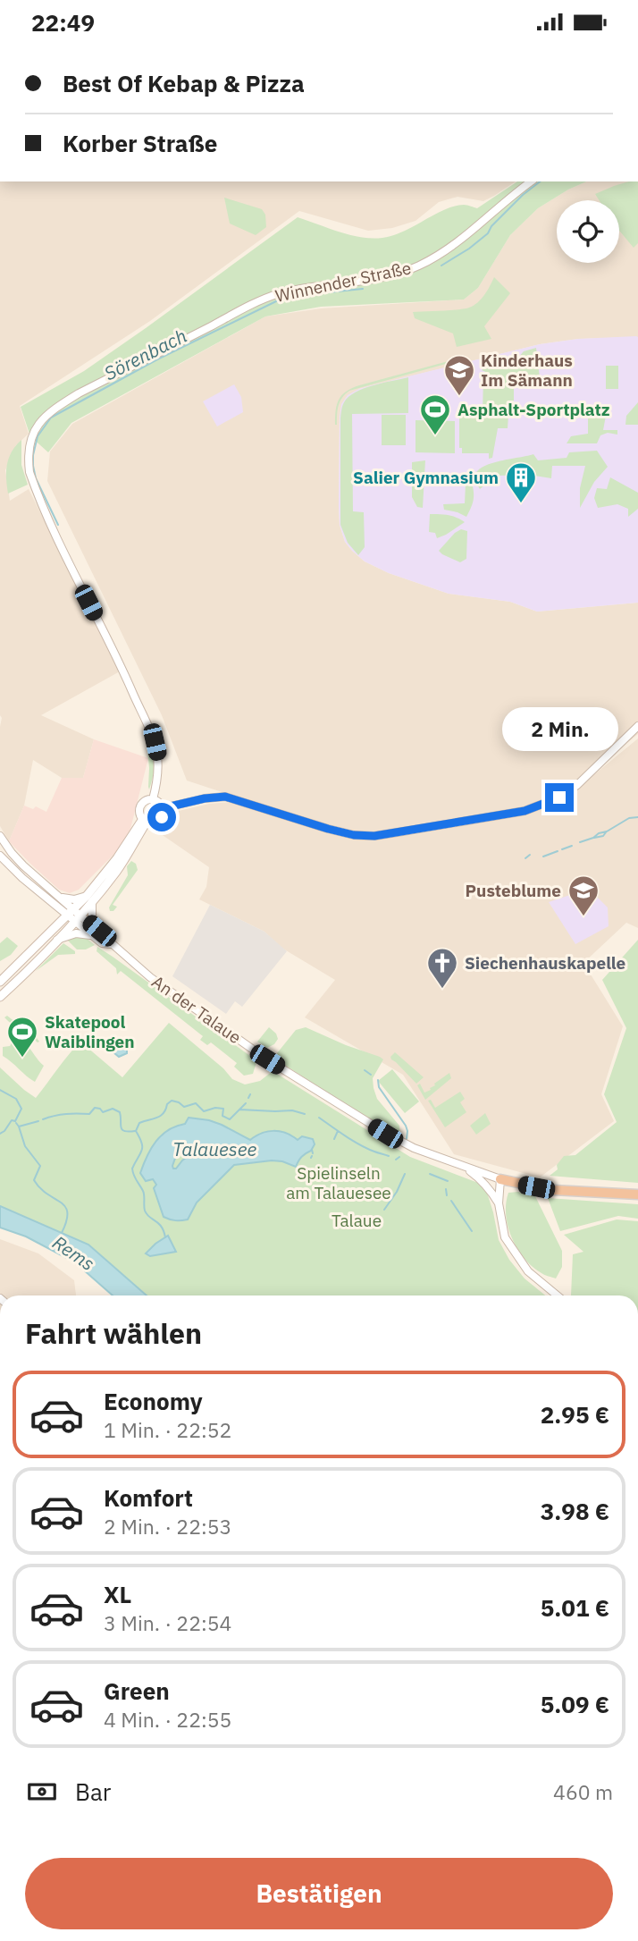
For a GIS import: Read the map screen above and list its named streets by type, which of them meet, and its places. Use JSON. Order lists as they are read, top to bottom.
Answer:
{
  "streets": {
    "street": ["Winnender Straße", "An der Talaue"]
  },
  "water": ["Sörenbach", "Talauesee", "Rems"],
  "parks": ["Spielinseln am Talauesee", "Talaue"],
  "places": {
    "school or university": ["Kinderhaus Im Sämann", "Pusteblume"],
    "sports": ["Asphalt-Sportplatz", "Skatepool Waiblingen"],
    "building": ["Salier Gymnasium"],
    "church": ["Siechenhauskapelle"]
  },
  "page": {
    "status": "22:49",
    "banner": ["Best Of Kebap & Pizza", "Korber Straße"],
    "bubble": "2 Min.",
    "heading": "Fahrt wählen",
    "list": [
      {
        "name": "Economy",
        "note": "1 Min. · 22:52",
        "value": "2.95 €"
      },
      {
        "name": "Komfort",
        "note": "2 Min. · 22:53",
        "value": "3.98 €"
      },
      {
        "name": "XL",
        "note": "3 Min. · 22:54",
        "value": "5.01 €"
      },
      {
        "name": "Green",
        "note": "4 Min. · 22:55",
        "value": "5.09 €"
      }
    ],
    "pay": ["Bar", "460 m"],
    "buttons": "Bestätigen"
  }
}
